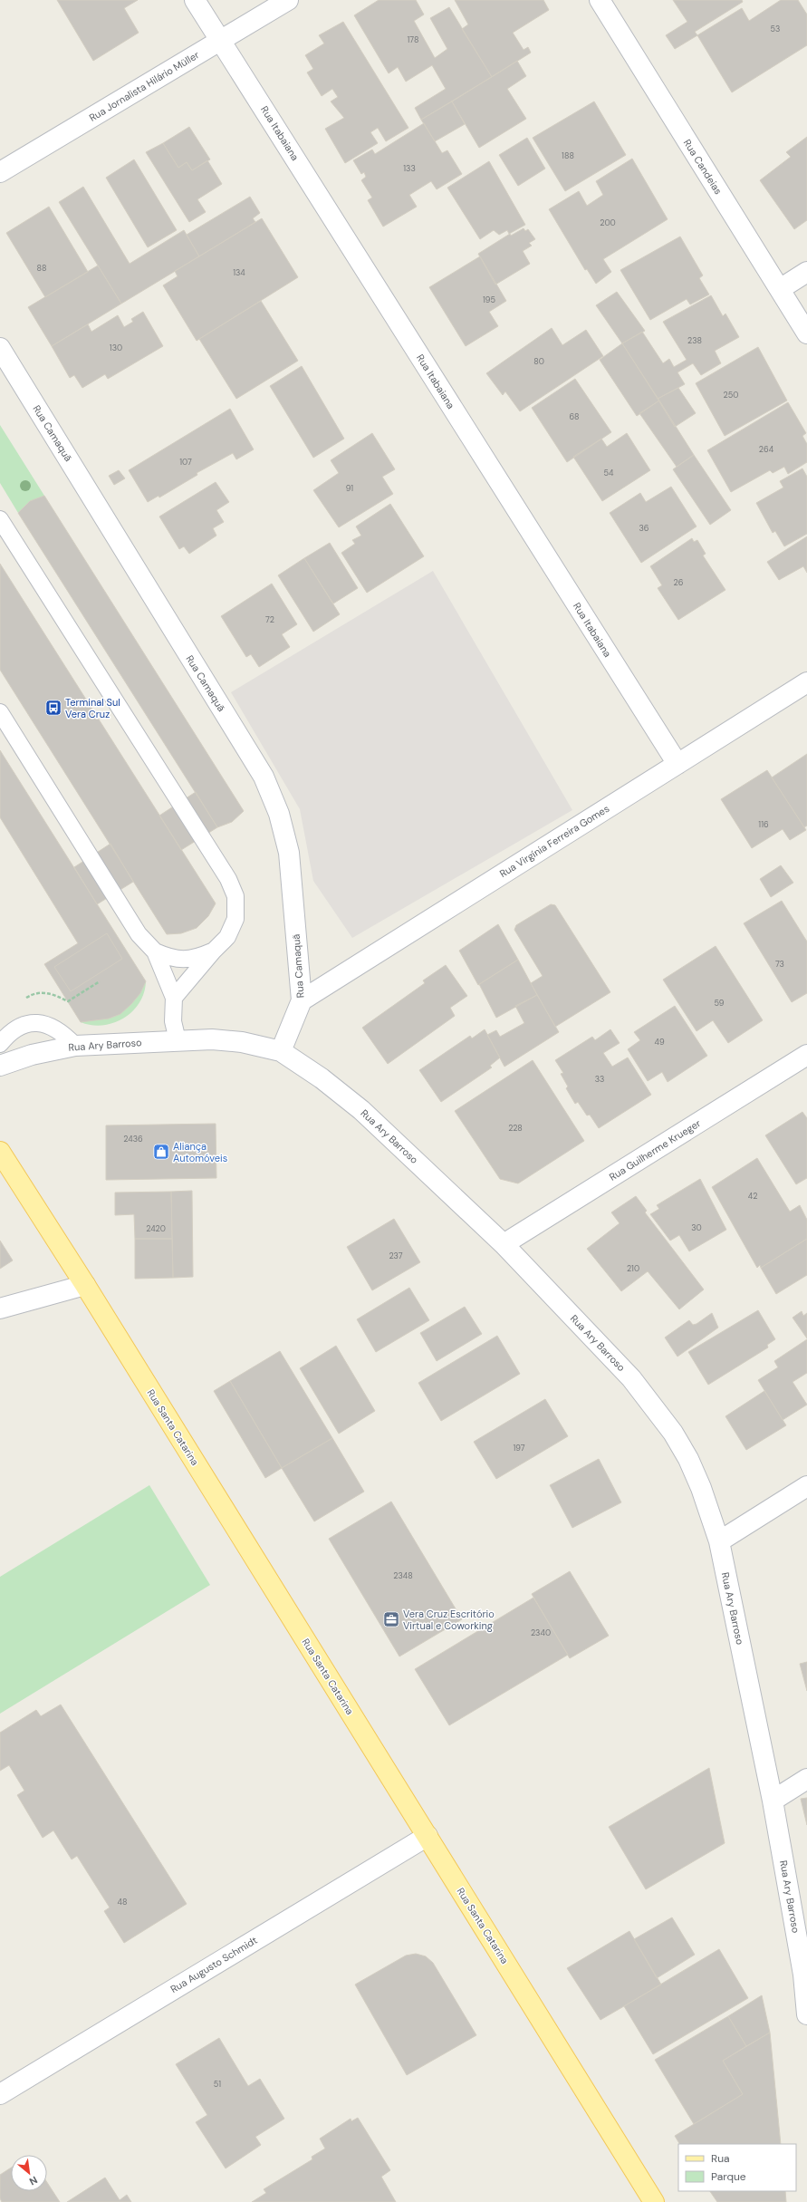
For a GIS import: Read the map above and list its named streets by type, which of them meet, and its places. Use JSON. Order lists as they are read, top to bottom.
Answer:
{
  "streets": {
    "main road": ["Rua Santa Catarina"],
    "street": [
      "Rua Jornalista Hilário Müller",
      "Rua Itabaiana",
      "Rua Candeias",
      "Rua Camaquã",
      "Rua Virgínia Ferreira Gomes",
      "Rua Ary Barroso",
      "Rua Guilherme Krueger",
      "Rua Augusto Schmidt"
    ]
  },
  "crossings": [
    ["Rua Jornalista Hilário Müller", "Rua Itabaiana"],
    ["Rua Itabaiana", "Rua Virgínia Ferreira Gomes"],
    ["Rua Camaquã", "Rua Virgínia Ferreira Gomes"],
    ["Rua Camaquã", "Rua Ary Barroso"],
    ["Rua Ary Barroso", "Rua Guilherme Krueger"],
    ["Rua Santa Catarina", "Rua Augusto Schmidt"]
  ],
  "places": {
    "bus stop": ["Terminal Sul Vera Cruz"],
    "shop": ["Aliança Automóveis"],
    "office": ["Vera Cruz Escritório Virtual e Coworking"]
  },
  "house_numbers": [
    "53",
    "178",
    "188",
    "133",
    "200",
    "88",
    "134",
    "195",
    "238",
    "130",
    "80",
    "250",
    "68",
    "264",
    "107",
    "54",
    "91",
    "36",
    "26",
    "72",
    "116",
    "73",
    "59",
    "49",
    "33",
    "228",
    "2436",
    "42",
    "30",
    "2420",
    "237",
    "210",
    "197",
    "2348",
    "2340",
    "48",
    "51"
  ],
  "legend": ["Rua", "Parque"],
  "north": "bottom right"
}
